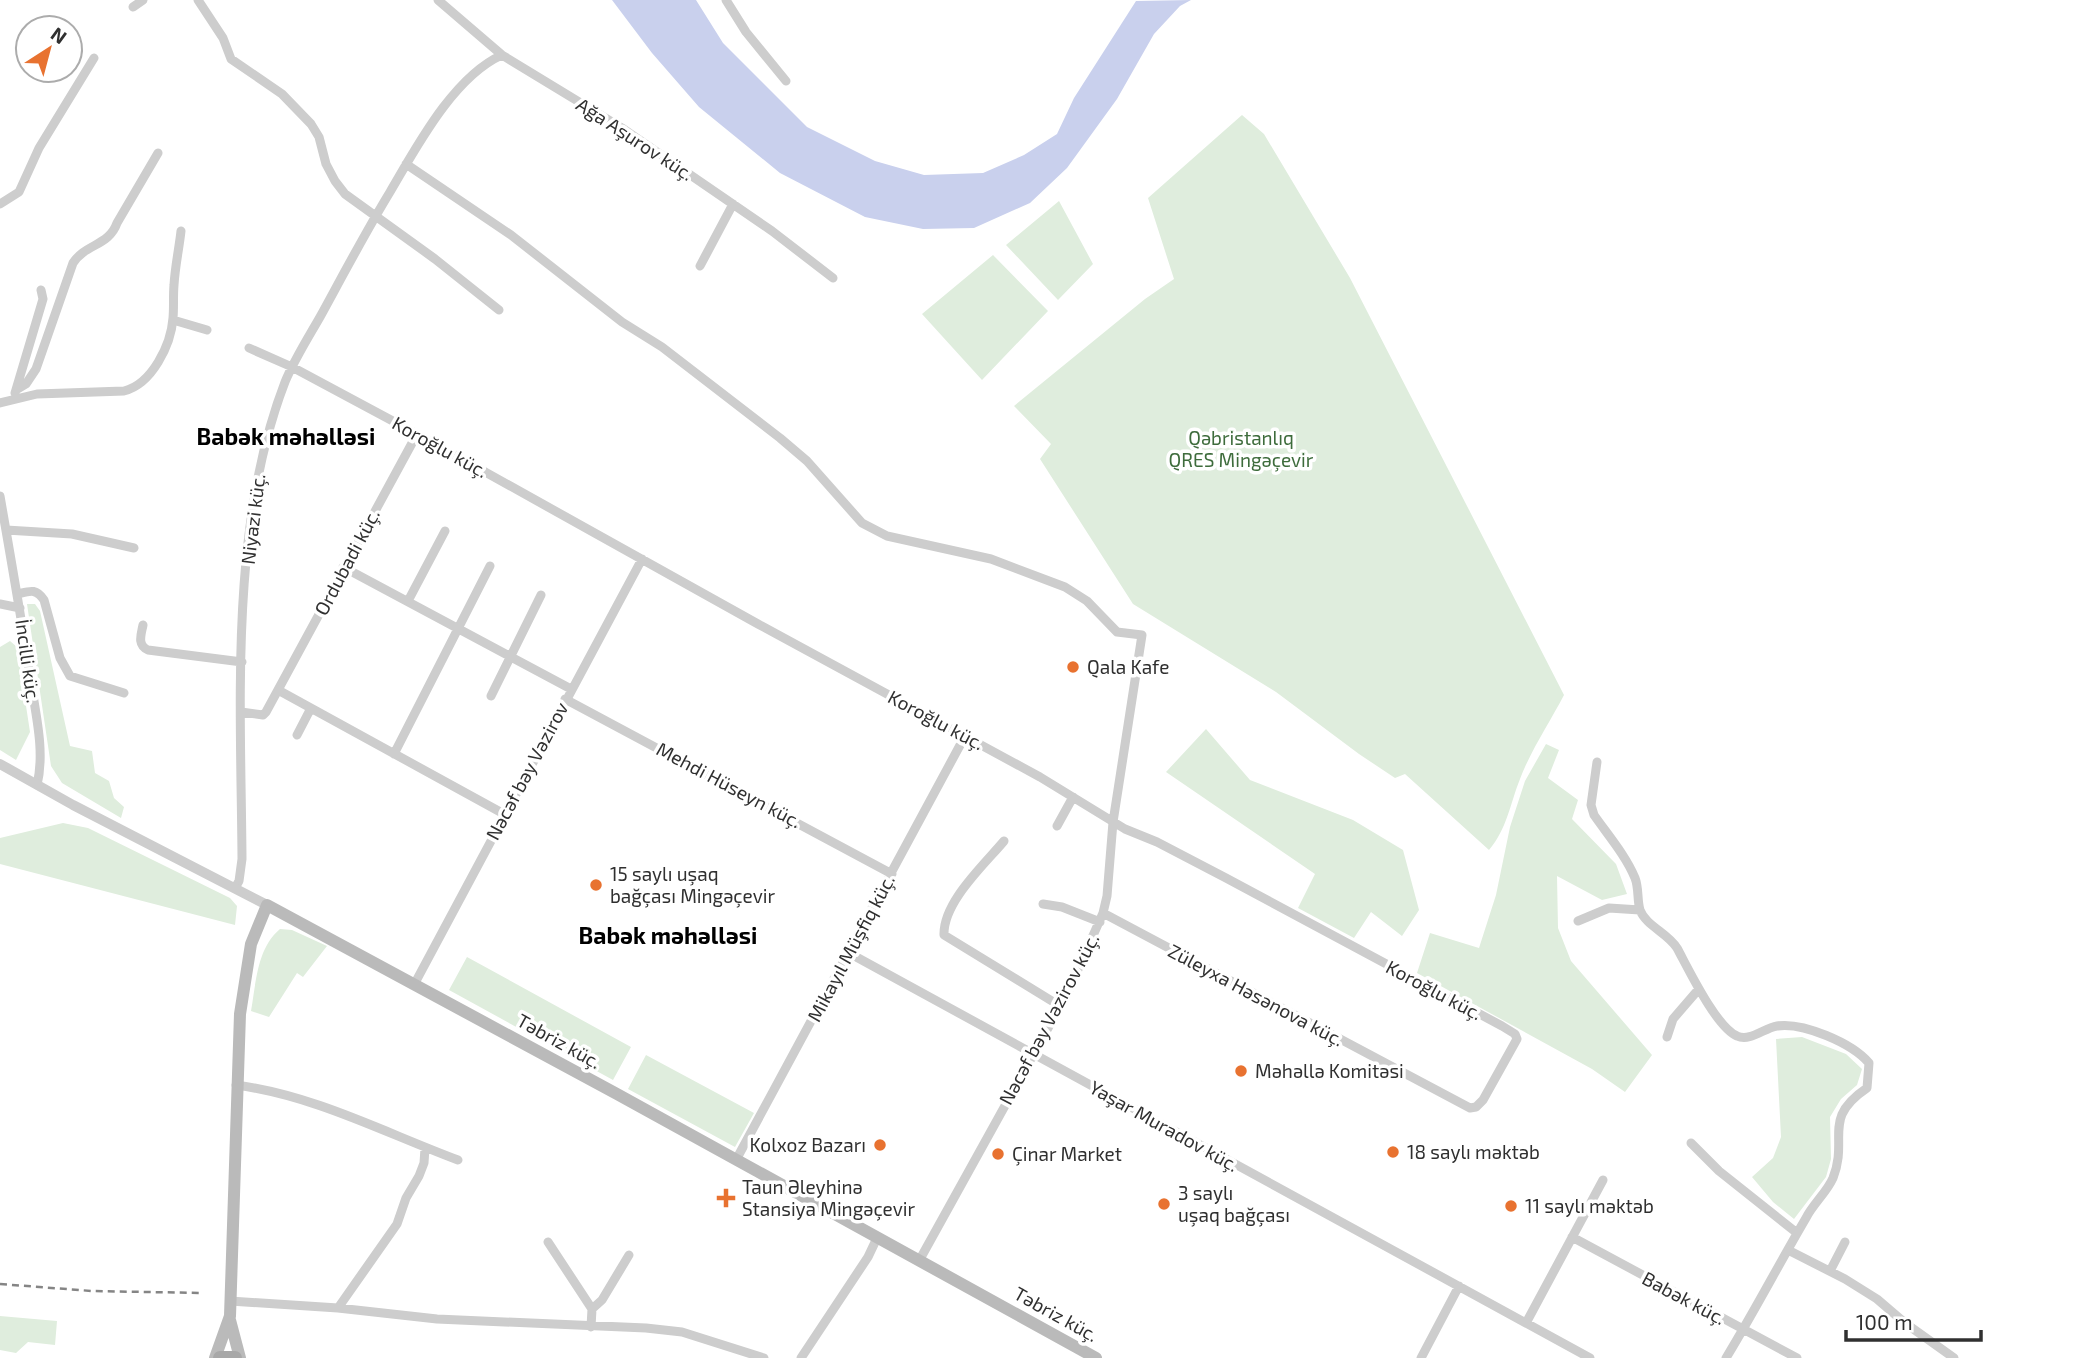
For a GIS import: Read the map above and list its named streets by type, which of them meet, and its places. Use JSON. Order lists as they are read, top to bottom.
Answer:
{
  "streets": {
    "main road": ["Təbriz küç."],
    "street": [
      "Ağa Aşurov küç.",
      "Koroğlu küç.",
      "Niyazi küç.",
      "Ordubadi küç.",
      "İncilli küç.",
      "Nəcəf bəy Vəzirov",
      "Mehdi Hüseyn küç.",
      "Mikayıl Müşfiq küç.",
      "Züleyxa Həsənova küç.",
      "Nəcəf bəy Vəzirov küç.",
      "Yaşar Muradov küç.",
      "Babək küç."
    ]
  },
  "crossings": [
    ["Ağa Aşurov küç.", "Niyazi küç."],
    ["Koroğlu küç.", "Niyazi küç."],
    ["Koroğlu küç.", "Ordubadi küç."],
    ["Koroğlu küç.", "Nəcəf bəy Vəzirov"],
    ["Koroğlu küç.", "Mikayıl Müşfiq küç."],
    ["Koroğlu küç.", "Züleyxa Həsənova küç."],
    ["Koroğlu küç.", "Nəcəf bəy Vəzirov küç."],
    ["Niyazi küç.", "Ordubadi küç."],
    ["Niyazi küç.", "Nəcəf bəy Vəzirov küç."],
    ["Niyazi küç.", "Təbriz küç."],
    ["İncilli küç.", "Təbriz küç."],
    ["Nəcəf bəy Vəzirov", "Mehdi Hüseyn küç."],
    ["Nəcəf bəy Vəzirov", "Təbriz küç."],
    ["Mehdi Hüseyn küç.", "Mikayıl Müşfiq küç."],
    ["Mikayıl Müşfiq küç.", "Təbriz küç."],
    ["Mikayıl Müşfiq küç.", "Yaşar Muradov küç."],
    ["Züleyxa Həsənova küç.", "Nəcəf bəy Vəzirov küç."],
    ["Nəcəf bəy Vəzirov küç.", "Təbriz küç."],
    ["Nəcəf bəy Vəzirov küç.", "Yaşar Muradov küç."]
  ],
  "districts": ["Babək məhəlləsi", "Babək məhəlləsi"],
  "parks": ["Qəbristanlıq QRES Mingəçevir"],
  "places": {
    "other": [
      "Qala Kafe",
      "15 saylı uşaq bağçası Mingəçevir",
      "Məhəllə Komitəsi",
      "Kolxoz Bazarı",
      "18 saylı məktəb",
      "Çinar Market",
      "3 saylı uşaq bağçası",
      "11 saylı məktəb"
    ],
    "health": ["Taun Əleyhinə Stansiya Mingəçevir"]
  },
  "scale_bar": "100 m",
  "north": "top right"
}
